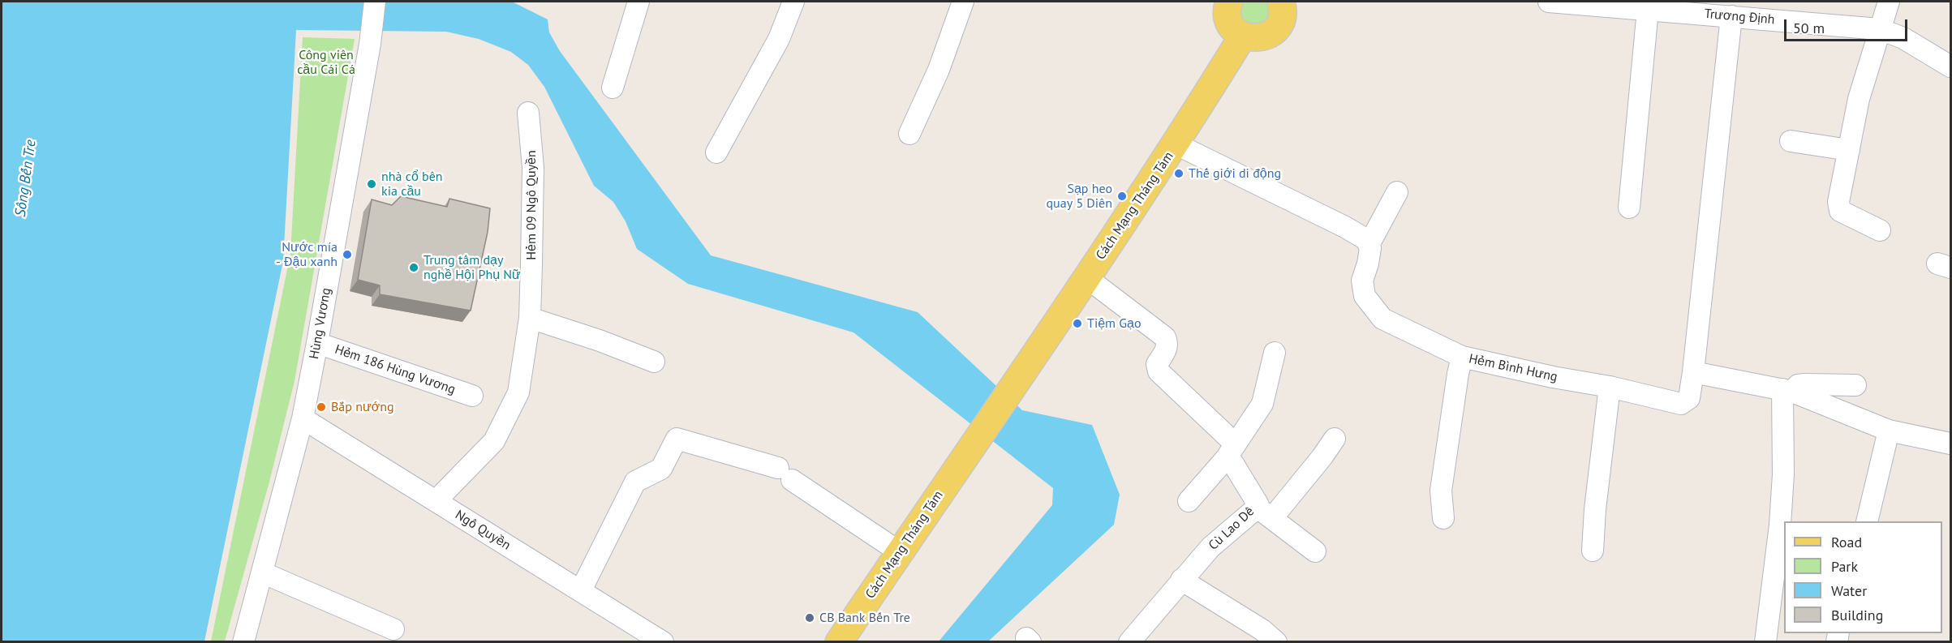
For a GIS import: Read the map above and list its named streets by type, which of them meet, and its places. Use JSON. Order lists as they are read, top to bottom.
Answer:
{
  "streets": {
    "main road": ["Cách Mạng Tháng Tám"],
    "street": [
      "Trương Định",
      "Hẻm 09 Ngô Quyền",
      "Hùng Vương",
      "Hẻm Bình Hưng",
      "Hẻm 186 Hùng Vương",
      "Cù Lao Dê",
      "Ngô Quyền"
    ]
  },
  "crossings": [
    ["Trương Định", "Hẻm Bình Hưng"],
    ["Hẻm 09 Ngô Quyền", "Ngô Quyền"],
    ["Cách Mạng Tháng Tám", "Cù Lao Dê"],
    ["Hùng Vương", "Hẻm 186 Hùng Vương"],
    ["Hùng Vương", "Ngô Quyền"]
  ],
  "water": ["Sông Bến Tre"],
  "parks": ["Công viên cầu Cái Cá"],
  "places": [
    "Thế giới di động",
    "nhà cổ bên kia cầu",
    "Sạp heo quay 5 Diên",
    "Nước mía - Đậu xanh",
    "Trung tâm dạy nghề Hội Phụ Nữ",
    "Tiệm Gạo",
    "Bắp nướng",
    "CB Bank Bến Tre"
  ],
  "legend": [
    "Road",
    "Park",
    "Water",
    "Building"
  ],
  "scale_bar": "50 m"
}
